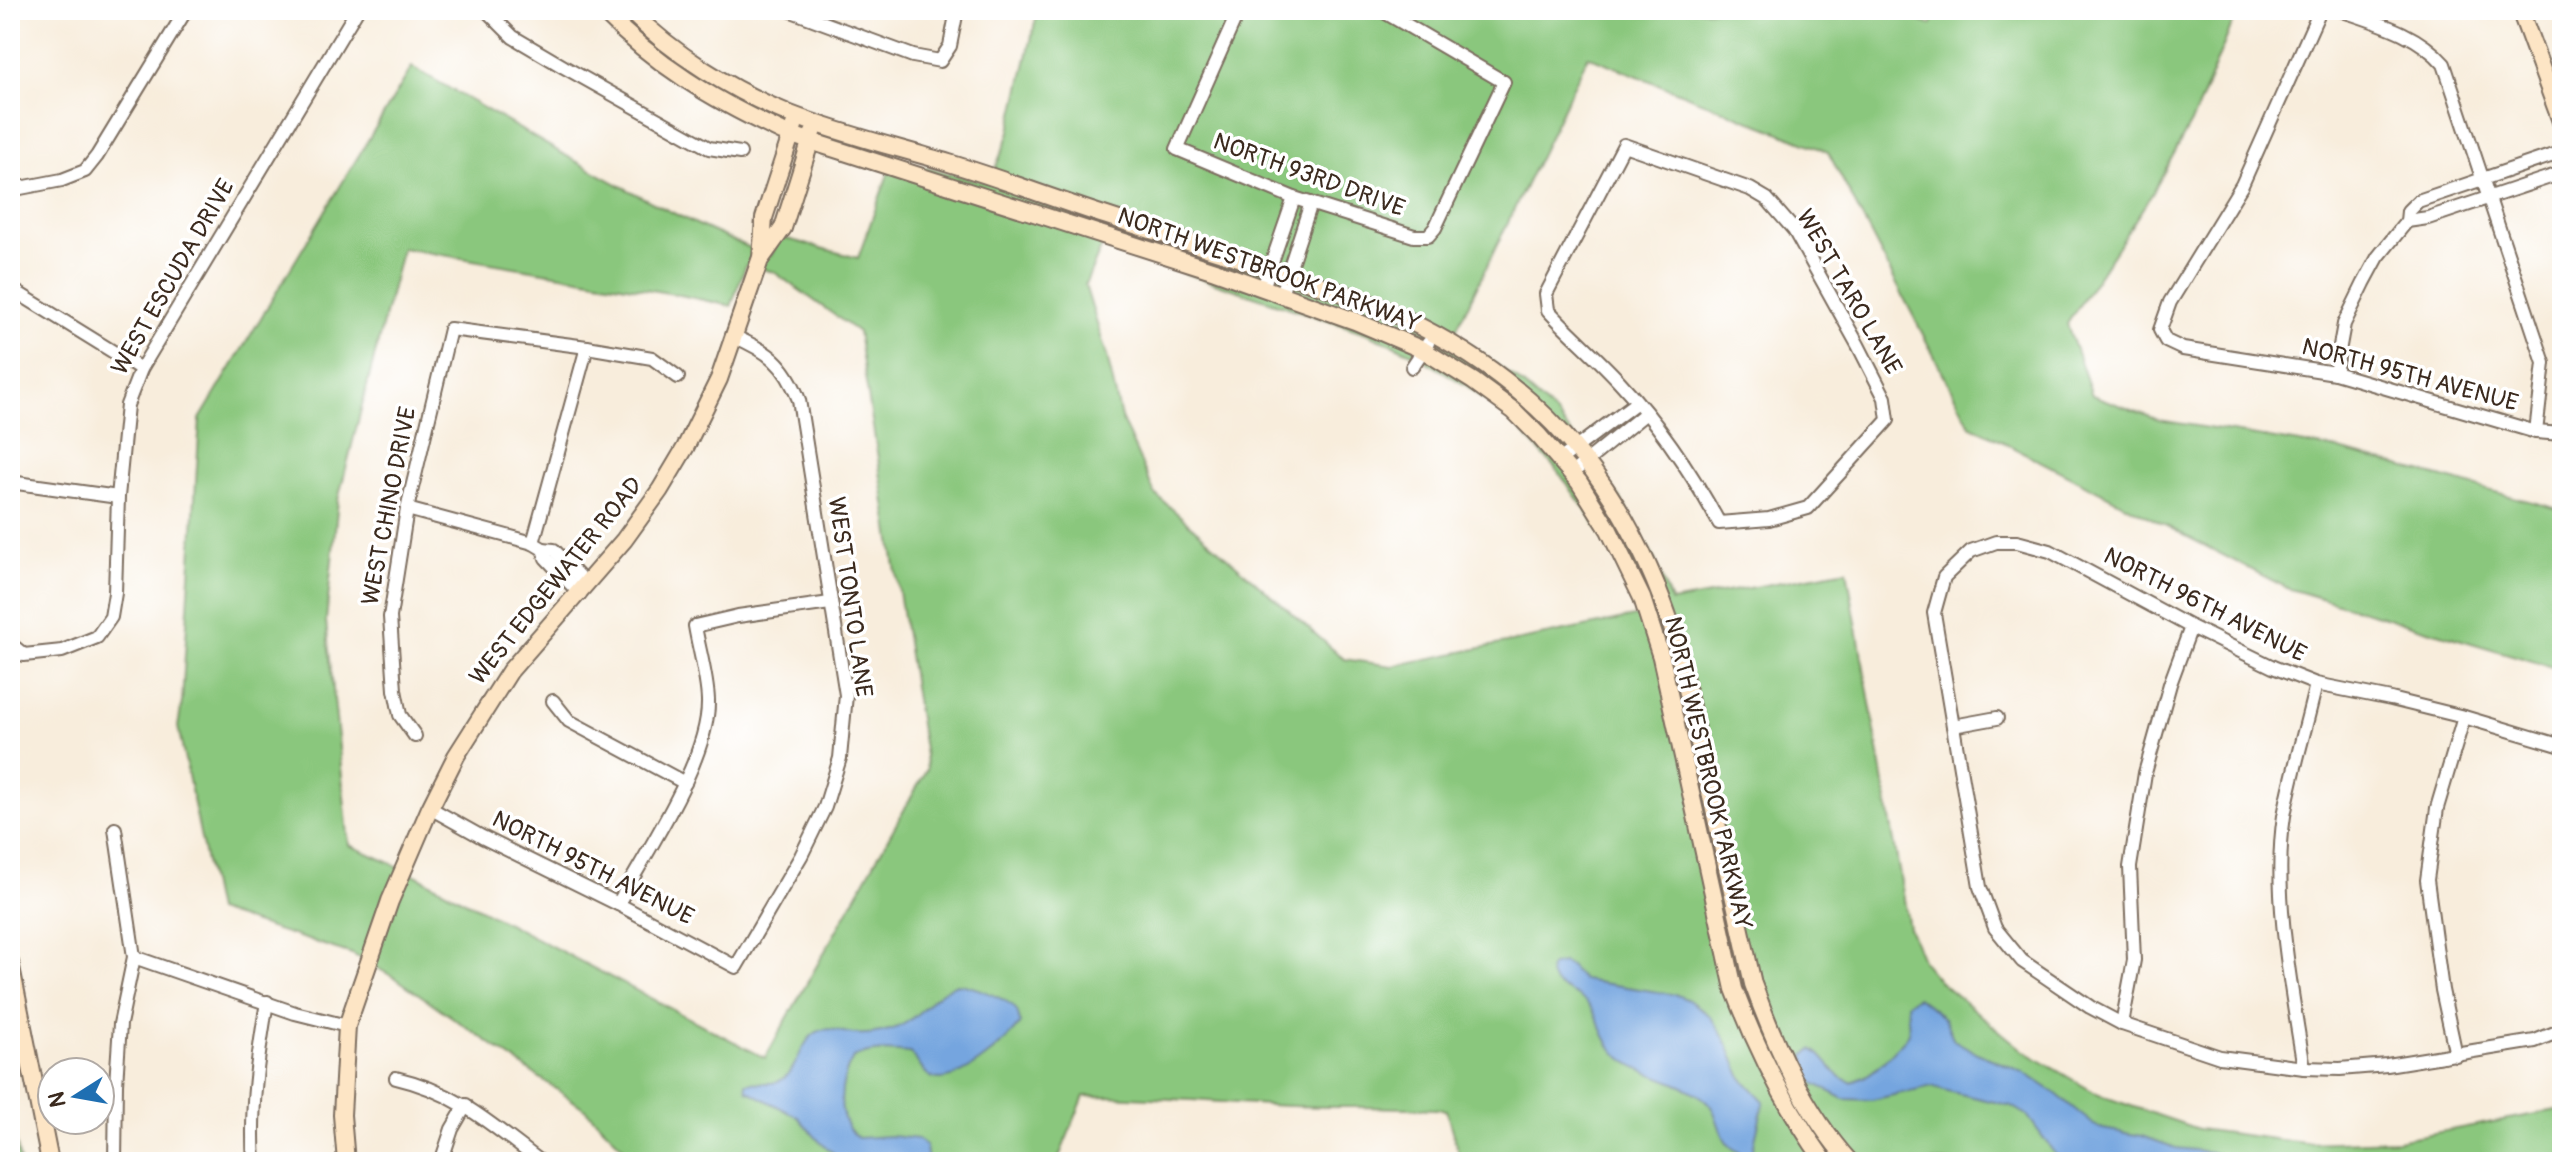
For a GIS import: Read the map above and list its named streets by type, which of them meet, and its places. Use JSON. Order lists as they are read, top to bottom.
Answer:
{
  "streets": {
    "street": [
      "NORTH 93RD DRIVE",
      "NORTH WESTBROOK PARKWAY",
      "WEST ESCUDA DRIVE",
      "WEST TARO LANE",
      "NORTH 95TH AVENUE",
      "WEST CHINO DRIVE",
      "WEST EDGEWATER ROAD",
      "WEST TONTO LANE",
      "NORTH 96TH AVENUE"
    ]
  },
  "crossings": [
    ["NORTH WESTBROOK PARKWAY", "WEST EDGEWATER ROAD"],
    ["NORTH 95TH AVENUE", "WEST EDGEWATER ROAD"],
    ["NORTH 95TH AVENUE", "WEST TONTO LANE"],
    ["WEST EDGEWATER ROAD", "WEST TONTO LANE"]
  ],
  "north": "left"
}
